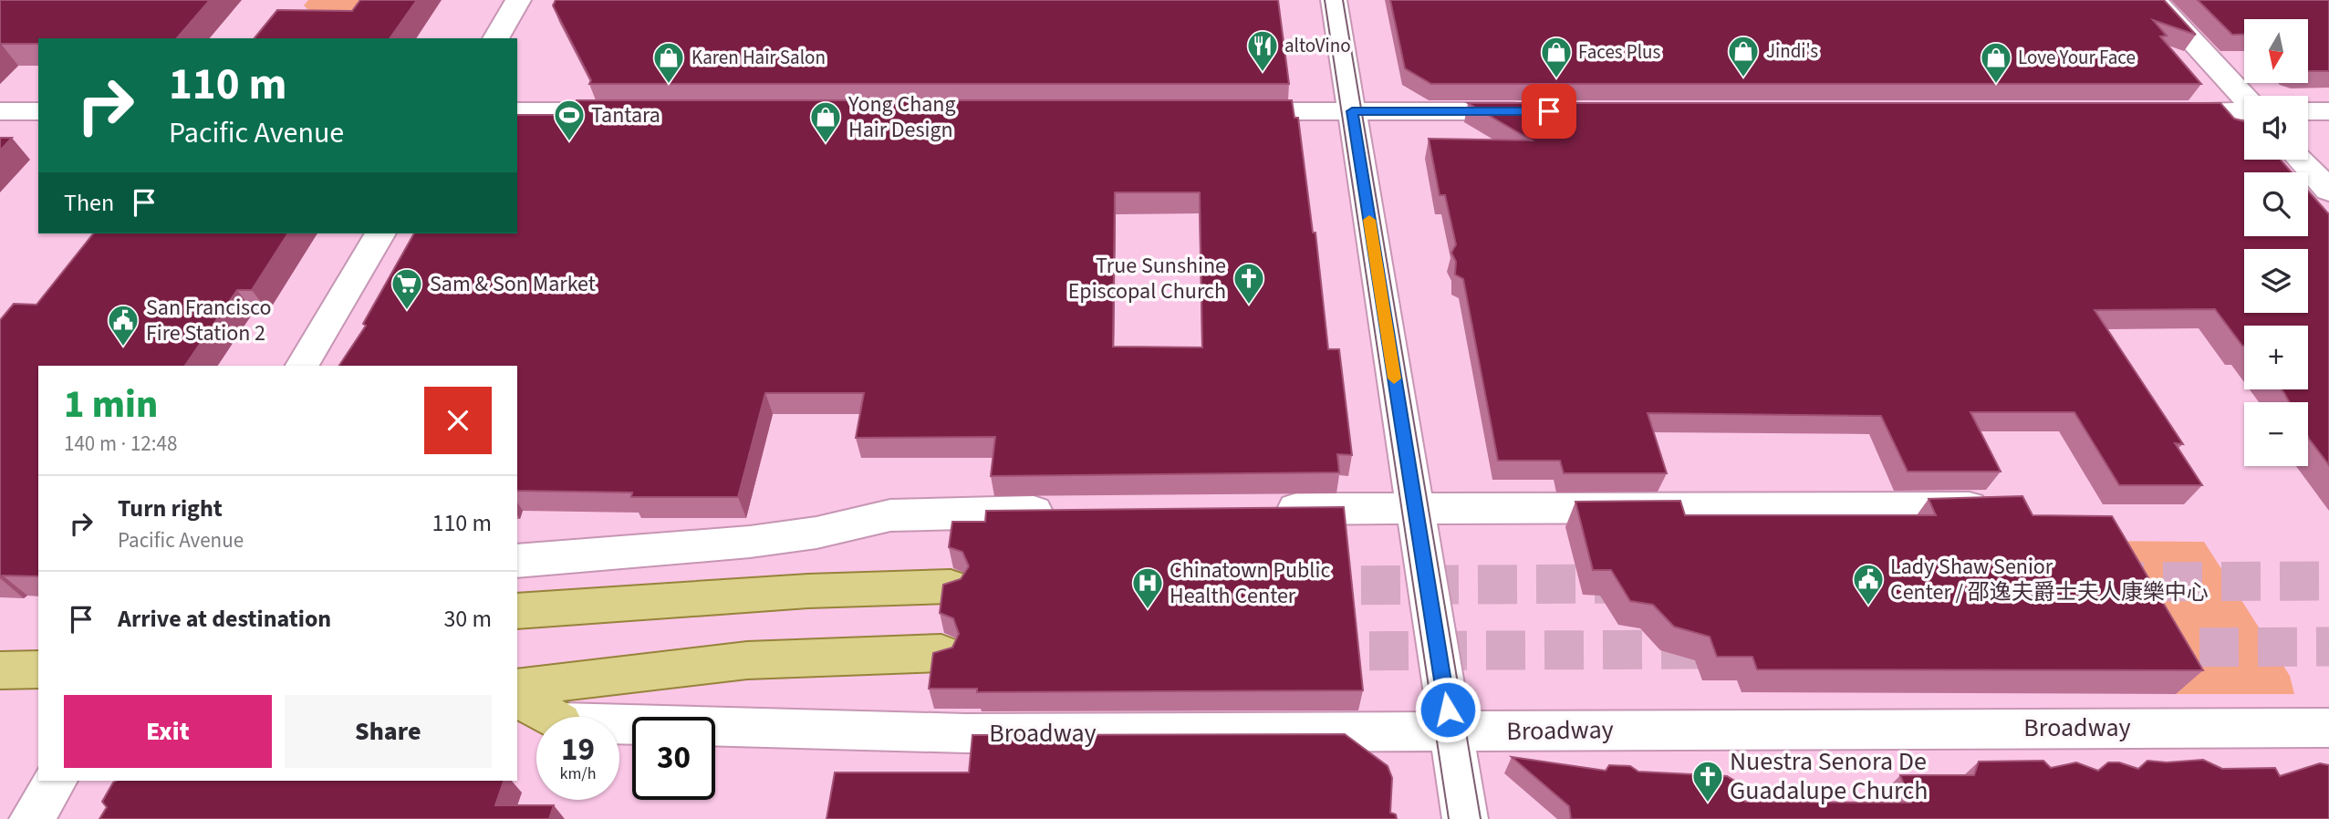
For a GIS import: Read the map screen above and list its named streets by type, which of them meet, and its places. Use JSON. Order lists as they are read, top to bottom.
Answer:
{
  "streets": {
    "street": ["Broadway"]
  },
  "places": {
    "restaurant": ["altoVino"],
    "shop": [
      "Jindi's",
      "Faces Plus",
      "Karen Hair Salon",
      "Love Your Face",
      "Yong Chang Hair Design"
    ],
    "sports": ["Tantara"],
    "church": ["True Sunshine Episcopal Church", "Nuestra Senora De Guadalupe Church"],
    "supermarket": ["Sam & Son Market"],
    "public building": ["San Francisco Fire Station 2", "Lady Shaw Senior Center / 邵逸夫爵士夫人康樂中心"],
    "hospital": ["Chinatown Public Health Center"]
  },
  "north": "bottom",
  "page": {
    "map_buttons": ["+", "−"],
    "turn": ["110 m", "Pacific Avenue"],
    "then": "Then",
    "heading": ["1 min", "140 m · 12:48"],
    "list": [
      {
        "name": "Turn right",
        "note": "Pacific Avenue",
        "value": "110 m"
      },
      {
        "name": "Arrive at destination",
        "value": "30 m"
      }
    ],
    "buttons": ["Exit", "Share"],
    "speed": "19 km/h",
    "limit": "30"
  }
}
